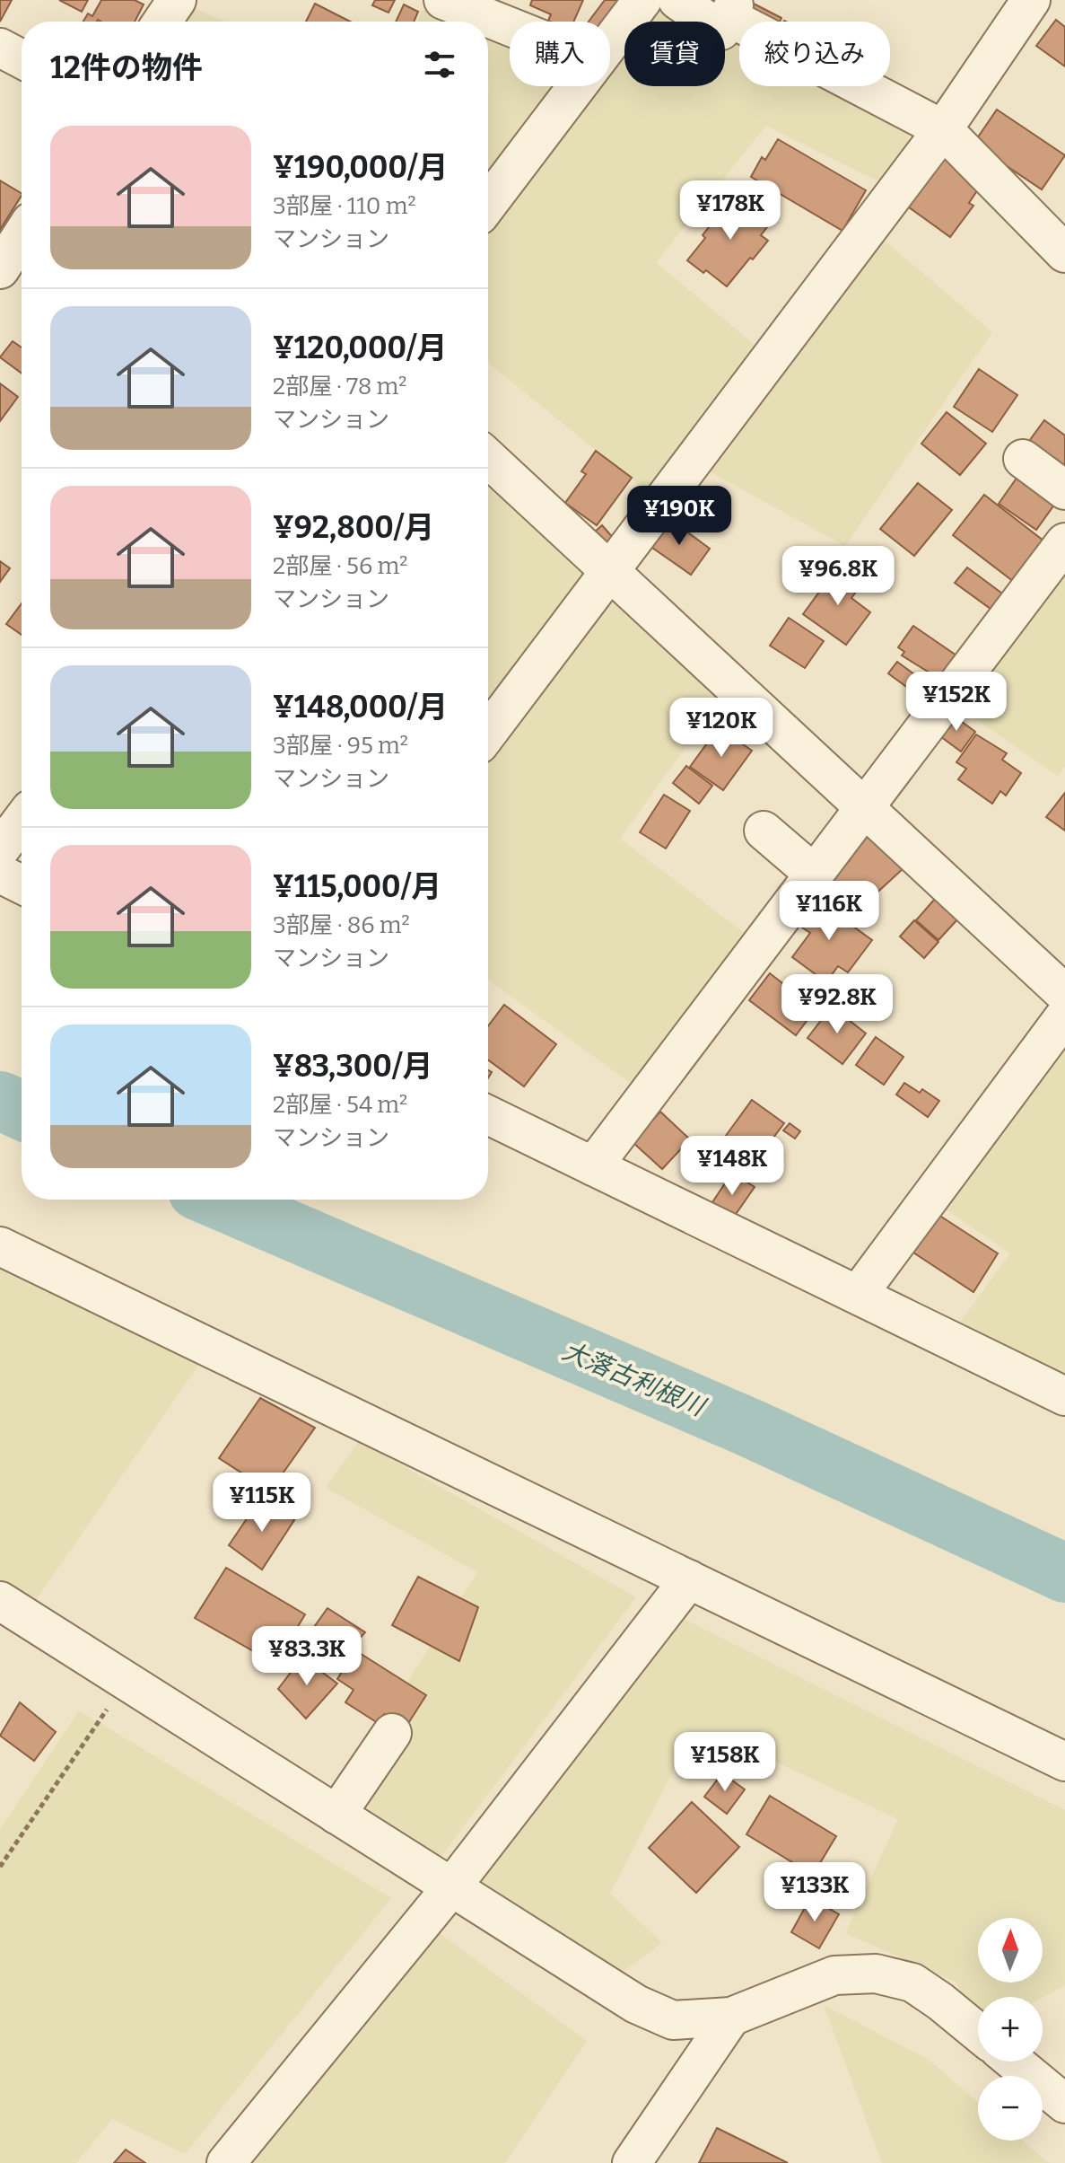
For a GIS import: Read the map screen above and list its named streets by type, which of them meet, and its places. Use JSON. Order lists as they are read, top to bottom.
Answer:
{
  "water": ["大落古利根川"],
  "north": "top",
  "page": {
    "chip": ["購入", "賃貸", "絞り込み"],
    "heading": "12件の物件",
    "list": [
      {
        "name": "¥190,000/月",
        "note": "3部屋 · 110 m² · マンション"
      },
      {
        "name": "¥120,000/月",
        "note": "2部屋 · 78 m² · マンション"
      },
      {
        "name": "¥92,800/月",
        "note": "2部屋 · 56 m² · マンション"
      },
      {
        "name": "¥148,000/月",
        "note": "3部屋 · 95 m² · マンション"
      },
      {
        "name": "¥115,000/月",
        "note": "3部屋 · 86 m² · マンション"
      },
      {
        "name": "¥83,300/月",
        "note": "2部屋 · 54 m² · マンション"
      }
    ],
    "price": [
      "¥178K",
      "¥190K",
      "¥96.8K",
      "¥152K",
      "¥120K",
      "¥116K",
      "¥92.8K",
      "¥148K",
      "¥115K",
      "¥83.3K",
      "¥158K",
      "¥133K"
    ],
    "map_buttons": ["+", "−"]
  }
}
